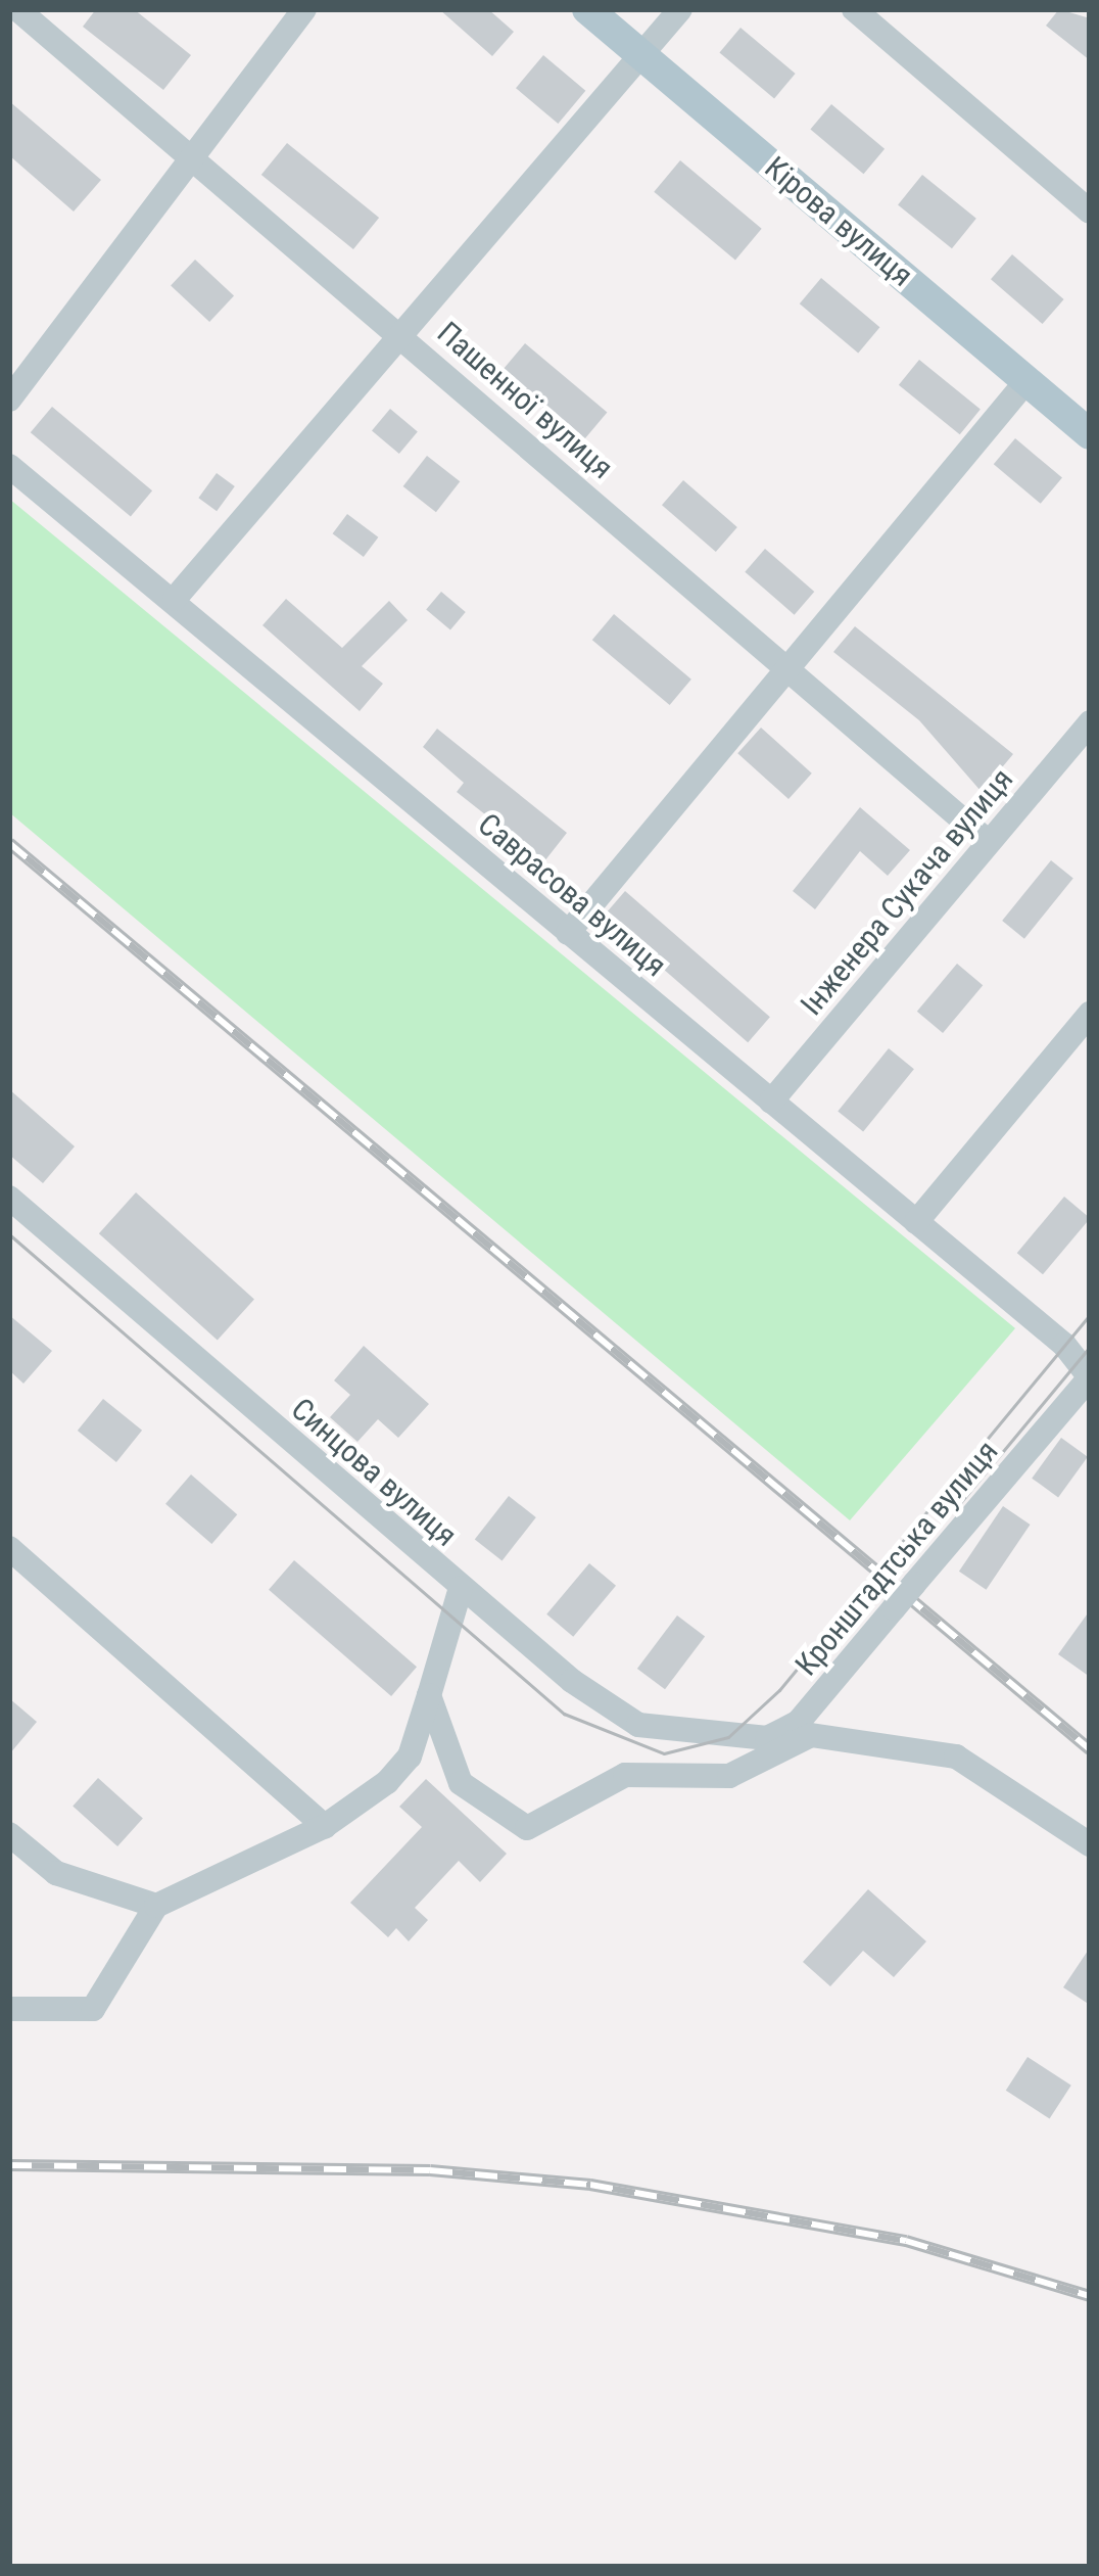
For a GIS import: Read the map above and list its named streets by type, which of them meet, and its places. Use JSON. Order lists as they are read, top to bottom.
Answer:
{
  "streets": {
    "main road": ["Кірова вулиця"],
    "street": [
      "Пашенної вулиця",
      "Інженера Сукача вулиця",
      "Саврасова вулиця",
      "Синцова вулиця",
      "Кронштадтська вулиця"
    ]
  },
  "crossings": [
    ["Пашенної вулиця", "Інженера Сукача вулиця"],
    ["Інженера Сукача вулиця", "Саврасова вулиця"],
    ["Саврасова вулиця", "Кронштадтська вулиця"],
    ["Синцова вулиця", "Кронштадтська вулиця"]
  ]
}
